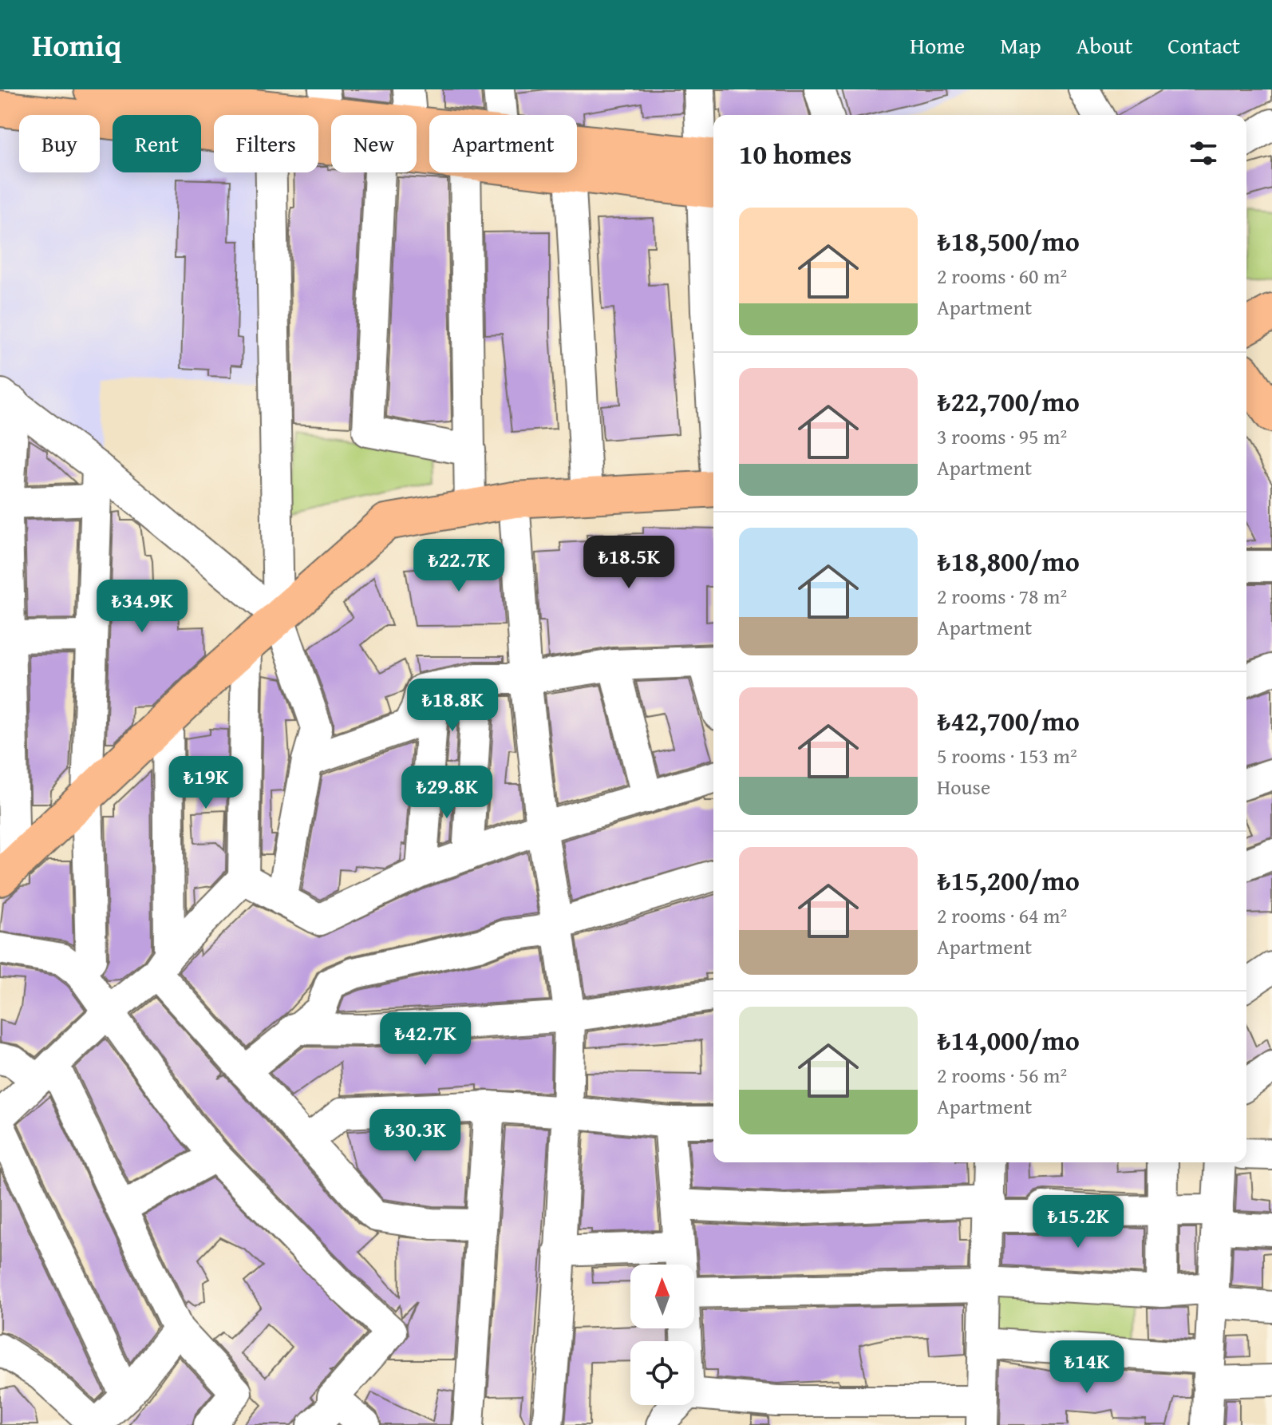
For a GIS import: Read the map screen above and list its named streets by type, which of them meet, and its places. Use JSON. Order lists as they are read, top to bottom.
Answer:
{
  "north": "top",
  "page": {
    "header": "Homiq",
    "nav": [
      "Home",
      "Map",
      "About",
      "Contact"
    ],
    "chip": [
      "Buy",
      "Rent",
      "Filters",
      "New",
      "Apartment"
    ],
    "heading": "10 homes",
    "list": [
      {
        "name": "₺18,500/mo",
        "note": "2 rooms · 60 m² · Apartment"
      },
      {
        "name": "₺22,700/mo",
        "note": "3 rooms · 95 m² · Apartment"
      },
      {
        "name": "₺18,800/mo",
        "note": "2 rooms · 78 m² · Apartment"
      },
      {
        "name": "₺42,700/mo",
        "note": "5 rooms · 153 m² · House"
      },
      {
        "name": "₺15,200/mo",
        "note": "2 rooms · 64 m² · Apartment"
      },
      {
        "name": "₺14,000/mo",
        "note": "2 rooms · 56 m² · Apartment"
      }
    ],
    "price": [
      "₺18.5K",
      "₺22.7K",
      "₺34.9K",
      "₺18.8K",
      "₺19K",
      "₺29.8K",
      "₺42.7K",
      "₺30.3K",
      "₺15.2K",
      "₺14K"
    ]
  }
}
